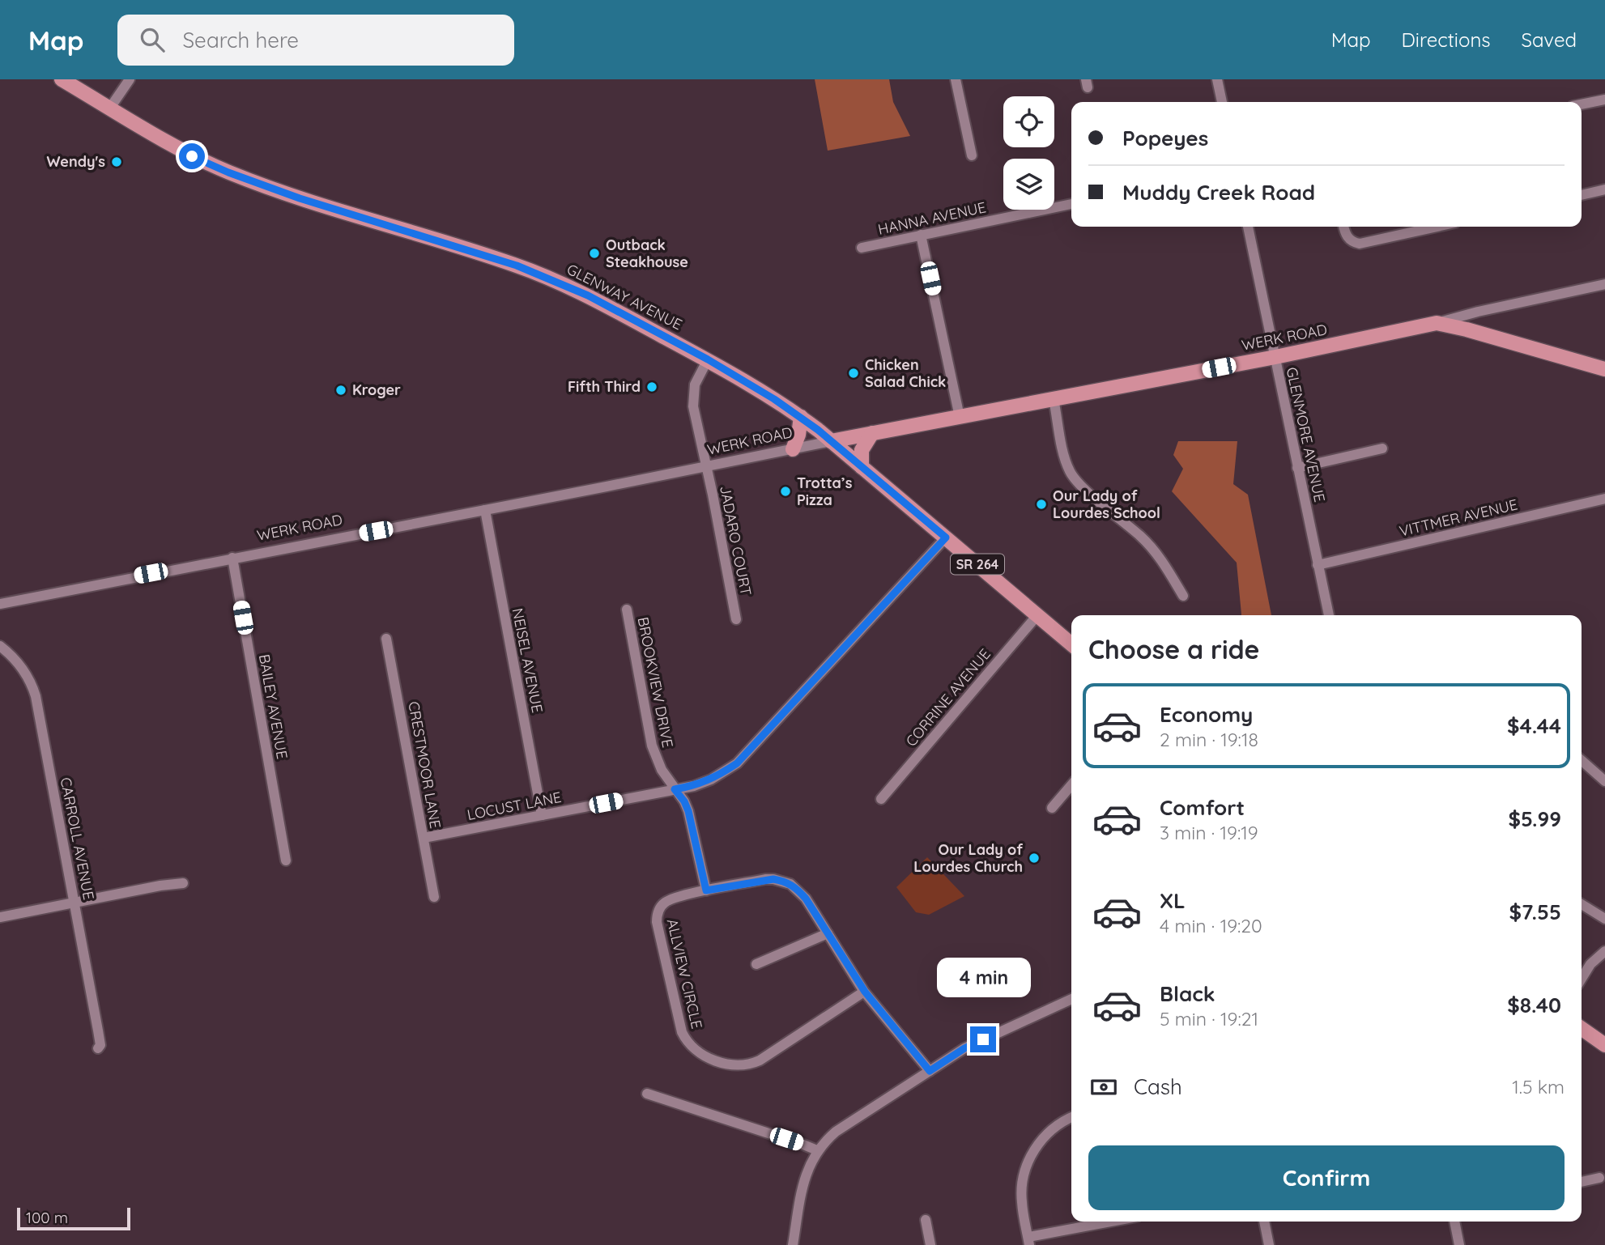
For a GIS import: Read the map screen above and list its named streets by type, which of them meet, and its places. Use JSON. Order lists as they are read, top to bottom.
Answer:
{
  "streets": {
    "main road": ["GLENWAY AVENUE", "WERK ROAD", "SR 264"],
    "street": [
      "HANNA AVENUE",
      "GLENMORE AVENUE",
      "VITTMER AVENUE",
      "JADARO COURT",
      "NEISEL AVENUE",
      "BROOKVIEW DRIVE",
      "CORRINE AVENUE",
      "BAILEY AVENUE",
      "CRESTMOOR LANE",
      "LOCUST LANE",
      "CARROLL AVENUE",
      "ALLVIEW CIRCLE"
    ]
  },
  "crossings": [
    ["GLENWAY AVENUE", "WERK ROAD"],
    ["GLENWAY AVENUE", "JADARO COURT"],
    ["GLENWAY AVENUE", "CORRINE AVENUE"],
    ["GLENWAY AVENUE", "LOCUST LANE"],
    ["WERK ROAD", "GLENMORE AVENUE"],
    ["WERK ROAD", "JADARO COURT"],
    ["WERK ROAD", "NEISEL AVENUE"],
    ["WERK ROAD", "BAILEY AVENUE"],
    ["GLENMORE AVENUE", "VITTMER AVENUE"],
    ["NEISEL AVENUE", "LOCUST LANE"],
    ["BROOKVIEW DRIVE", "LOCUST LANE"],
    ["BROOKVIEW DRIVE", "ALLVIEW CIRCLE"],
    ["CRESTMOOR LANE", "LOCUST LANE"]
  ],
  "places": [
    "Wendy's",
    "Outback Steakhouse",
    "Chicken Salad Chick",
    "Fifth Third",
    "Kroger",
    "Trotta’s Pizza",
    "Our Lady of Lourdes School",
    "Our Lady of Lourdes Church"
  ],
  "scale_bar": "100 m",
  "page": {
    "header": "Map",
    "search": "Search here",
    "nav": ["Map", "Directions", "Saved"],
    "banner": ["Popeyes", "Muddy Creek Road"],
    "heading": "Choose a ride",
    "list": [
      {
        "name": "Economy",
        "note": "2 min · 19:18",
        "value": "$4.44"
      },
      {
        "name": "Comfort",
        "note": "3 min · 19:19",
        "value": "$5.99"
      },
      {
        "name": "XL",
        "note": "4 min · 19:20",
        "value": "$7.55"
      },
      {
        "name": "Black",
        "note": "5 min · 19:21",
        "value": "$8.40"
      }
    ],
    "bubble": "4 min",
    "pay": ["Cash", "1.5 km"],
    "buttons": "Confirm",
    "scale": "100 m"
  }
}
